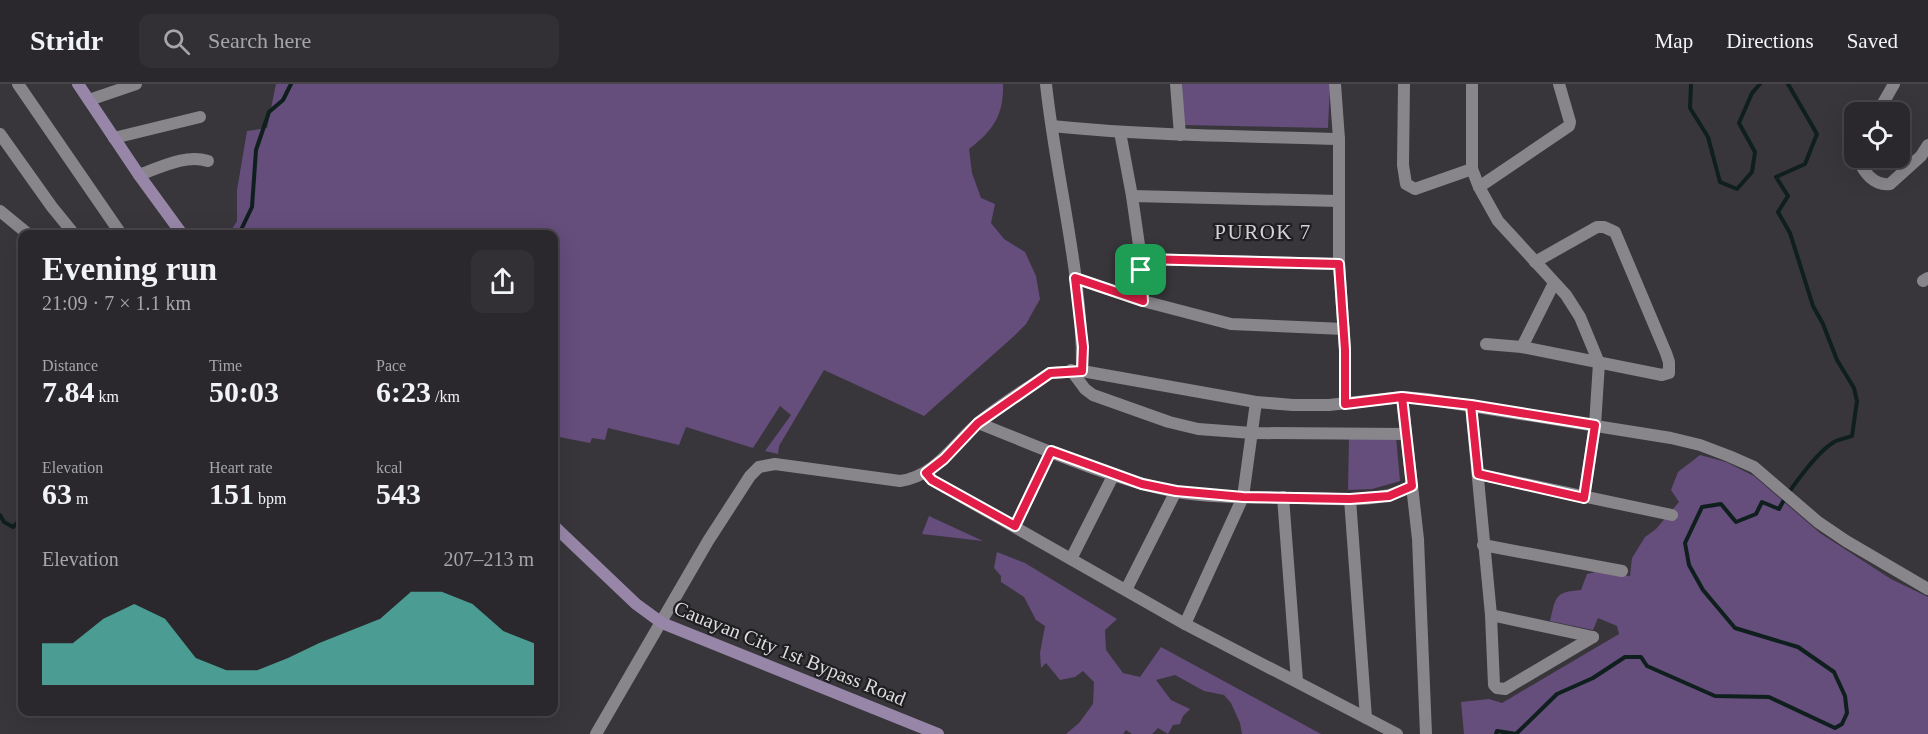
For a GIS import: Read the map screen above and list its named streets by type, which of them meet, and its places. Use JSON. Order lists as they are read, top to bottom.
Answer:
{
  "streets": {
    "main road": ["Cauayan City 1st Bypass Road"]
  },
  "districts": ["PUROK 7"],
  "page": {
    "header": "Stridr",
    "search": "Search here",
    "nav": ["Map", "Directions", "Saved"],
    "heading": ["Evening run", "21:09 · 7 × 1.1 km"],
    "stats": [
      ["Distance", "7.84 km"],
      ["Time", "50:03"],
      ["Pace", "6:23 /km"],
      ["Elevation", "63 m"],
      ["Heart rate", "151 bpm"],
      ["kcal", "543"]
    ],
    "chart": ["Elevation", "207–213 m"]
  }
}
